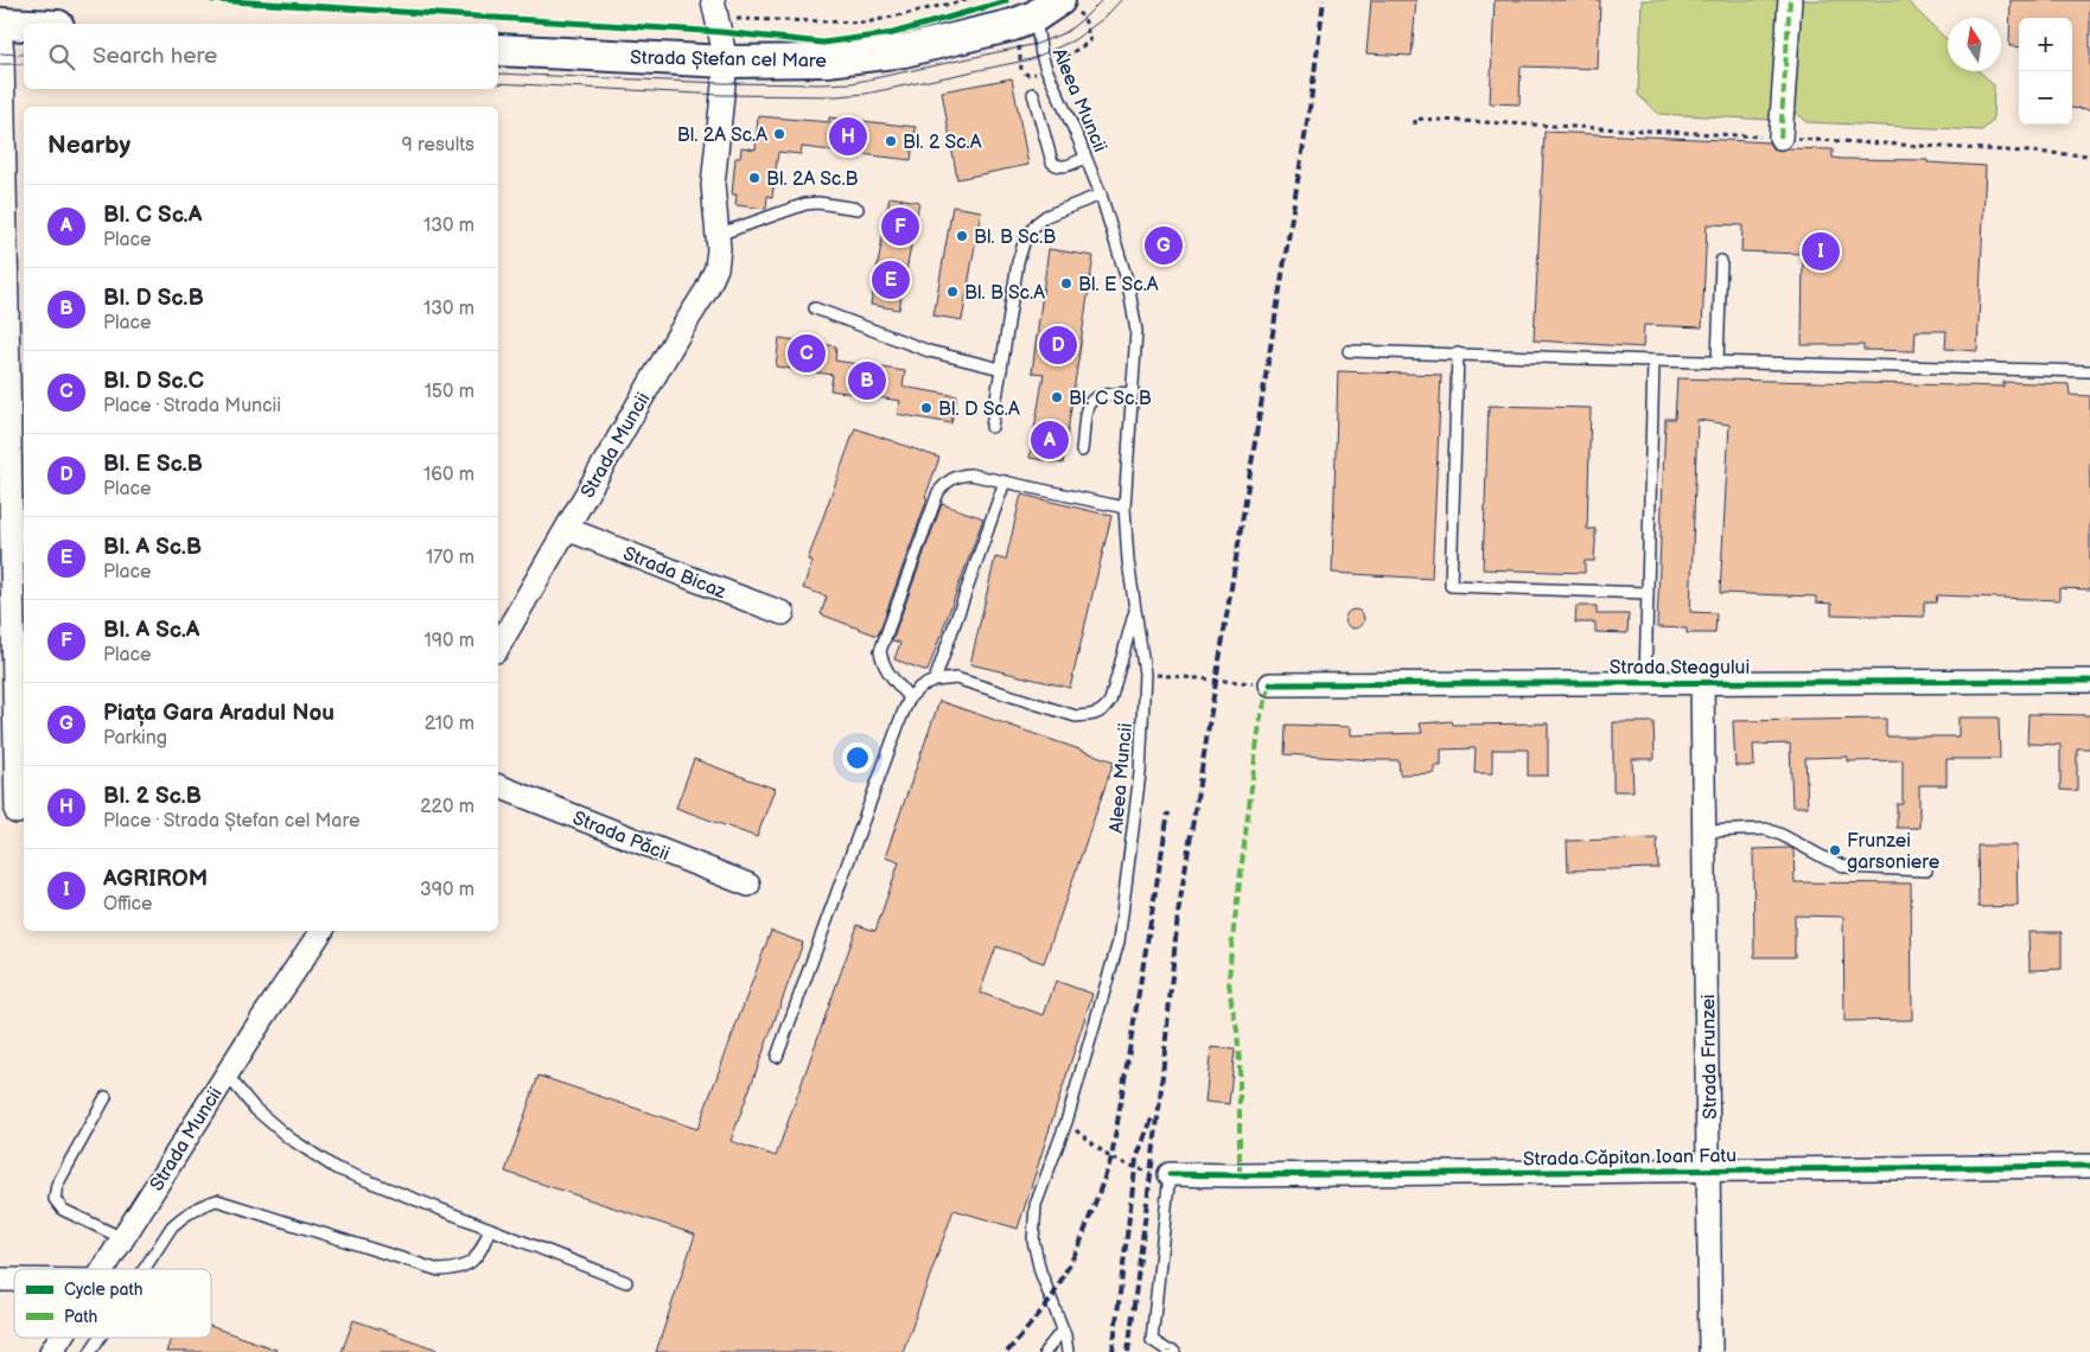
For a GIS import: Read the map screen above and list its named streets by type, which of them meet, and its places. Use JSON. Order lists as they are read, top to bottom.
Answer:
{
  "streets": {
    "main road": ["Strada Ștefan cel Mare"],
    "street": [
      "Strada Muncii",
      "Strada Bicaz",
      "Strada Steagului",
      "Strada Păcii",
      "Strada Frunzei",
      "Strada Căpitan Ioan Fatu"
    ],
    "lane": ["Aleea Muncii"]
  },
  "crossings": [
    ["Strada Ștefan cel Mare", "Aleea Muncii"],
    ["Strada Ștefan cel Mare", "Strada Muncii"],
    ["Strada Muncii", "Strada Bicaz"],
    ["Strada Steagului", "Strada Frunzei"],
    ["Strada Frunzei", "Strada Căpitan Ioan Fatu"]
  ],
  "places": [
    "Bl. 2A Sc.A",
    "Bl. 2 Sc.A",
    "Bl. 2A Sc.B",
    "Bl. B Sc.B",
    "Bl. E Sc.A",
    "Bl. B Sc.A",
    "Bl. C Sc.B",
    "Bl. D Sc.A",
    "Frunzei garsoniere"
  ],
  "legend": ["Cycle path", "Path"],
  "north": "top",
  "page": {
    "map_buttons": ["+", "−"],
    "search": "Search here",
    "heading": ["Nearby", "9 results"],
    "pins": [
      "H",
      "F",
      "G",
      "I",
      "E",
      "D",
      "C",
      "B",
      "A"
    ],
    "list": [
      {
        "mark": "A",
        "name": "Bl. C Sc.A",
        "note": "Place",
        "value": "130 m"
      },
      {
        "mark": "B",
        "name": "Bl. D Sc.B",
        "note": "Place",
        "value": "130 m"
      },
      {
        "mark": "C",
        "name": "Bl. D Sc.C",
        "note": "Place · Strada Muncii",
        "value": "150 m"
      },
      {
        "mark": "D",
        "name": "Bl. E Sc.B",
        "note": "Place",
        "value": "160 m"
      },
      {
        "mark": "E",
        "name": "Bl. A Sc.B",
        "note": "Place",
        "value": "170 m"
      },
      {
        "mark": "F",
        "name": "Bl. A Sc.A",
        "note": "Place",
        "value": "190 m"
      },
      {
        "mark": "G",
        "name": "Piața Gara Aradul Nou",
        "note": "Parking",
        "value": "210 m"
      },
      {
        "mark": "H",
        "name": "Bl. 2 Sc.B",
        "note": "Place · Strada Ștefan cel Mare",
        "value": "220 m"
      },
      {
        "mark": "I",
        "name": "AGRIROM",
        "note": "Office",
        "value": "390 m"
      }
    ]
  }
}
